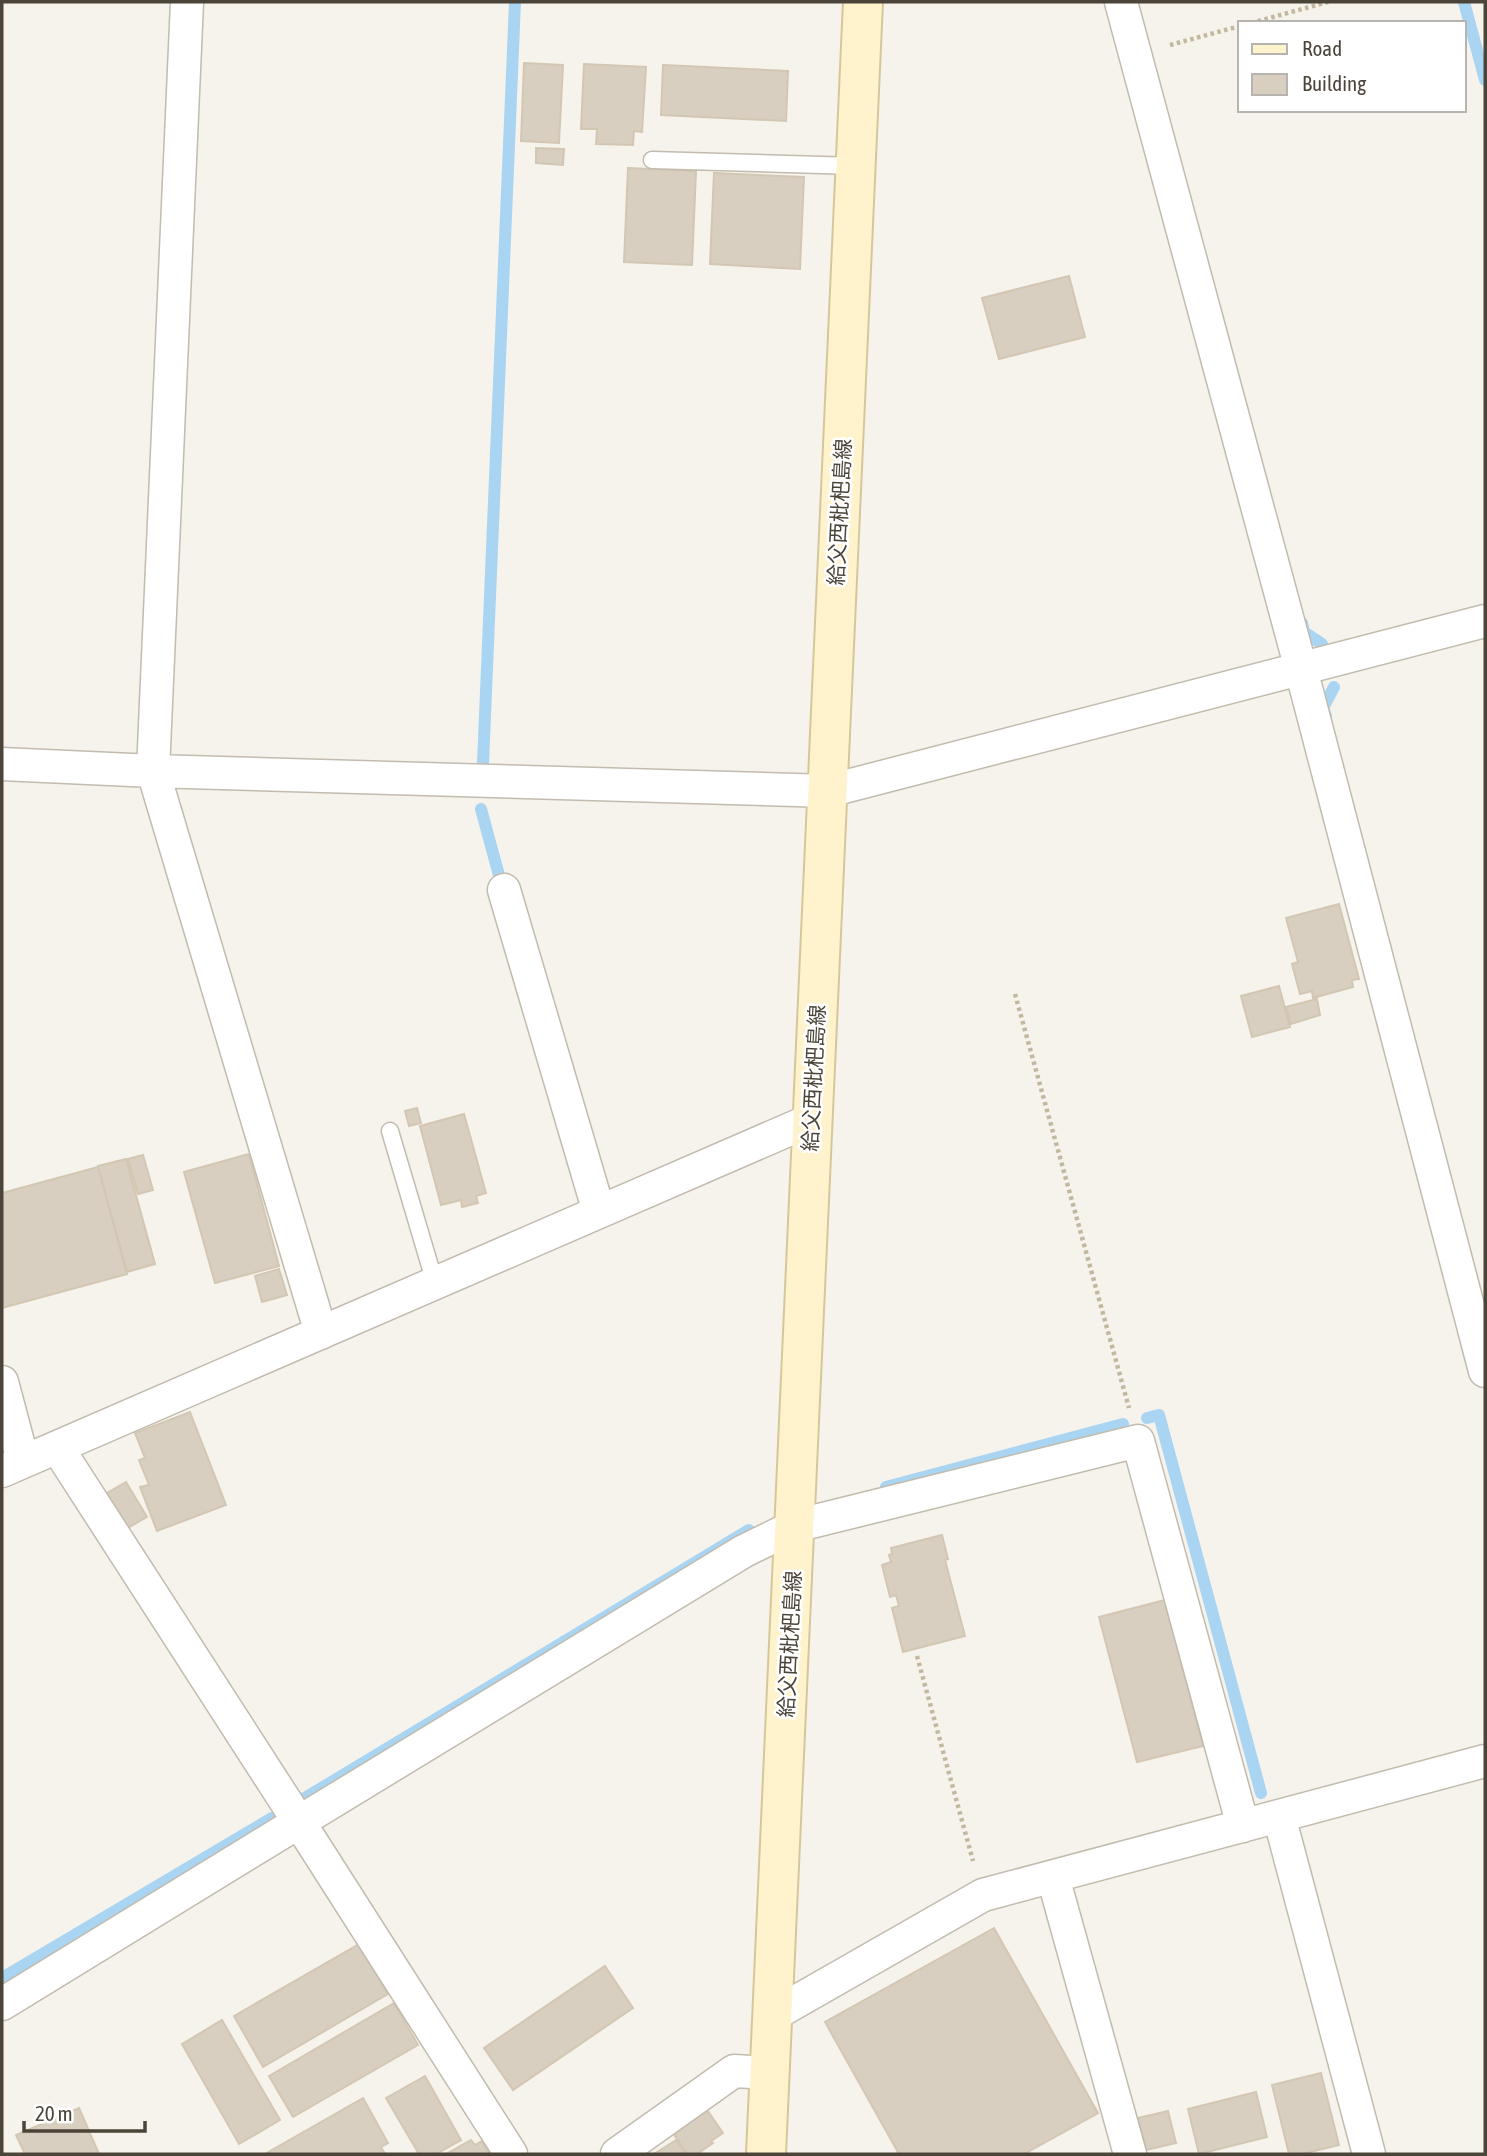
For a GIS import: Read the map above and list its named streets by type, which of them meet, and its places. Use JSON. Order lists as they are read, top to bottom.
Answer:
{
  "streets": {
    "main road": ["給父西枇杷島線"]
  },
  "legend": ["Road", "Building"],
  "scale_bar": "20 m"
}
